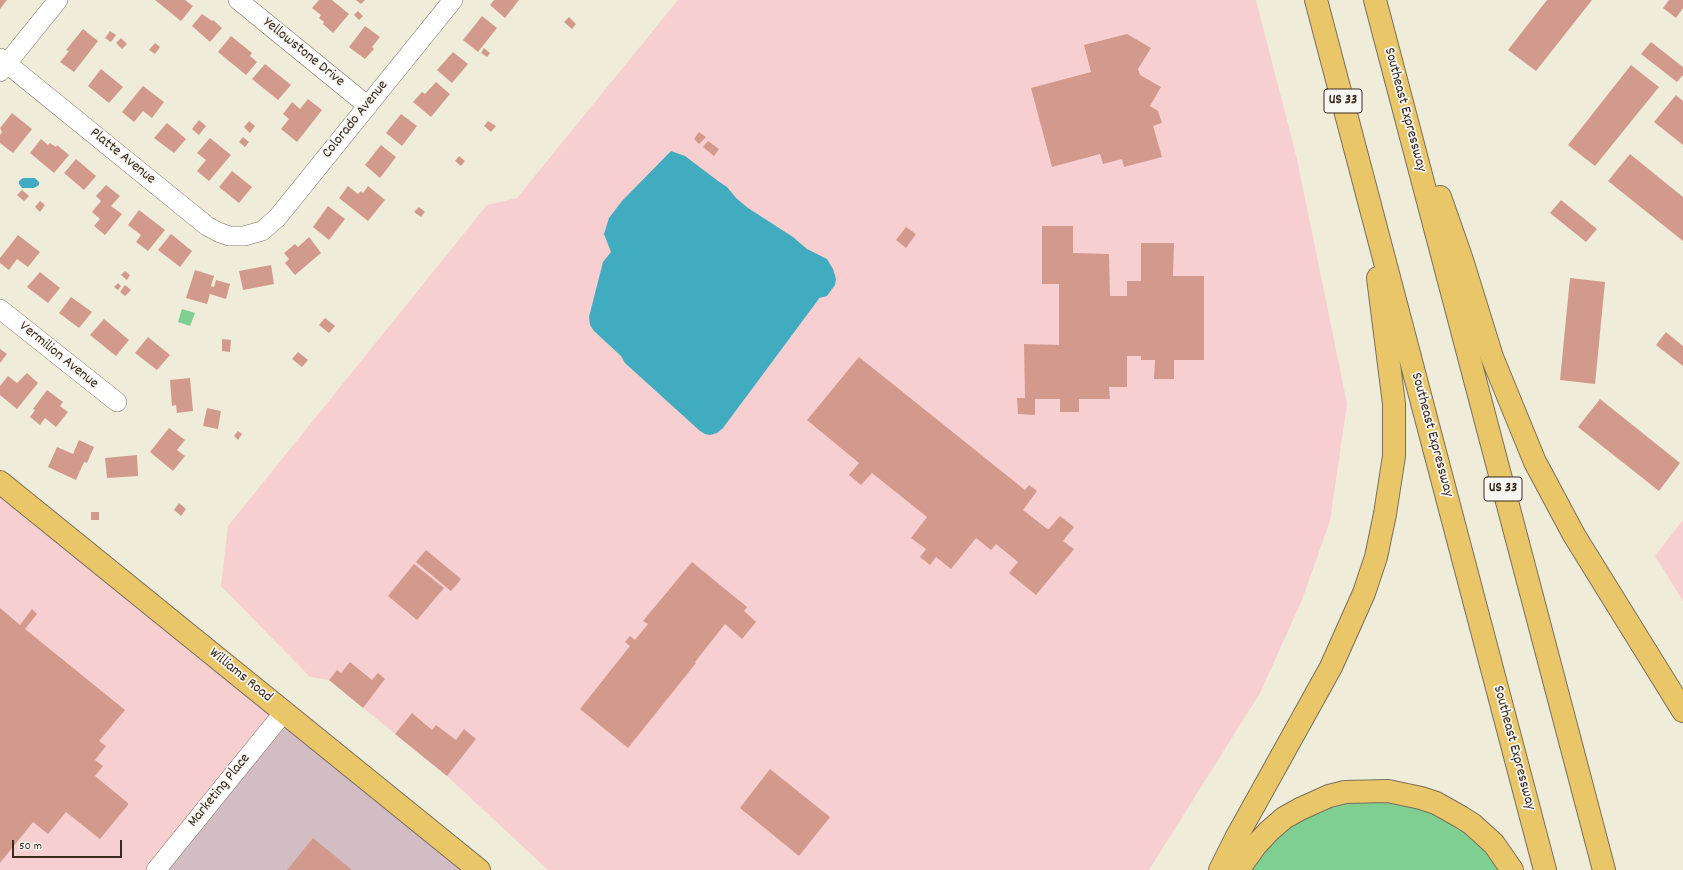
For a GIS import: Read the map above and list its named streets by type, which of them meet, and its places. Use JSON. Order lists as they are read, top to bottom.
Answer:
{
  "streets": {
    "main road": ["US 33", "Southeast Expressway", "Williams Road"],
    "street": [
      "Yellowstone Drive",
      "Colorado Avenue",
      "Platte Avenue",
      "Vermilion Avenue",
      "Marketing Place"
    ]
  },
  "crossings": [
    ["Yellowstone Drive", "Colorado Avenue"],
    ["Colorado Avenue", "Platte Avenue"],
    ["Williams Road", "Marketing Place"]
  ],
  "scale_bar": "50 m"
}
